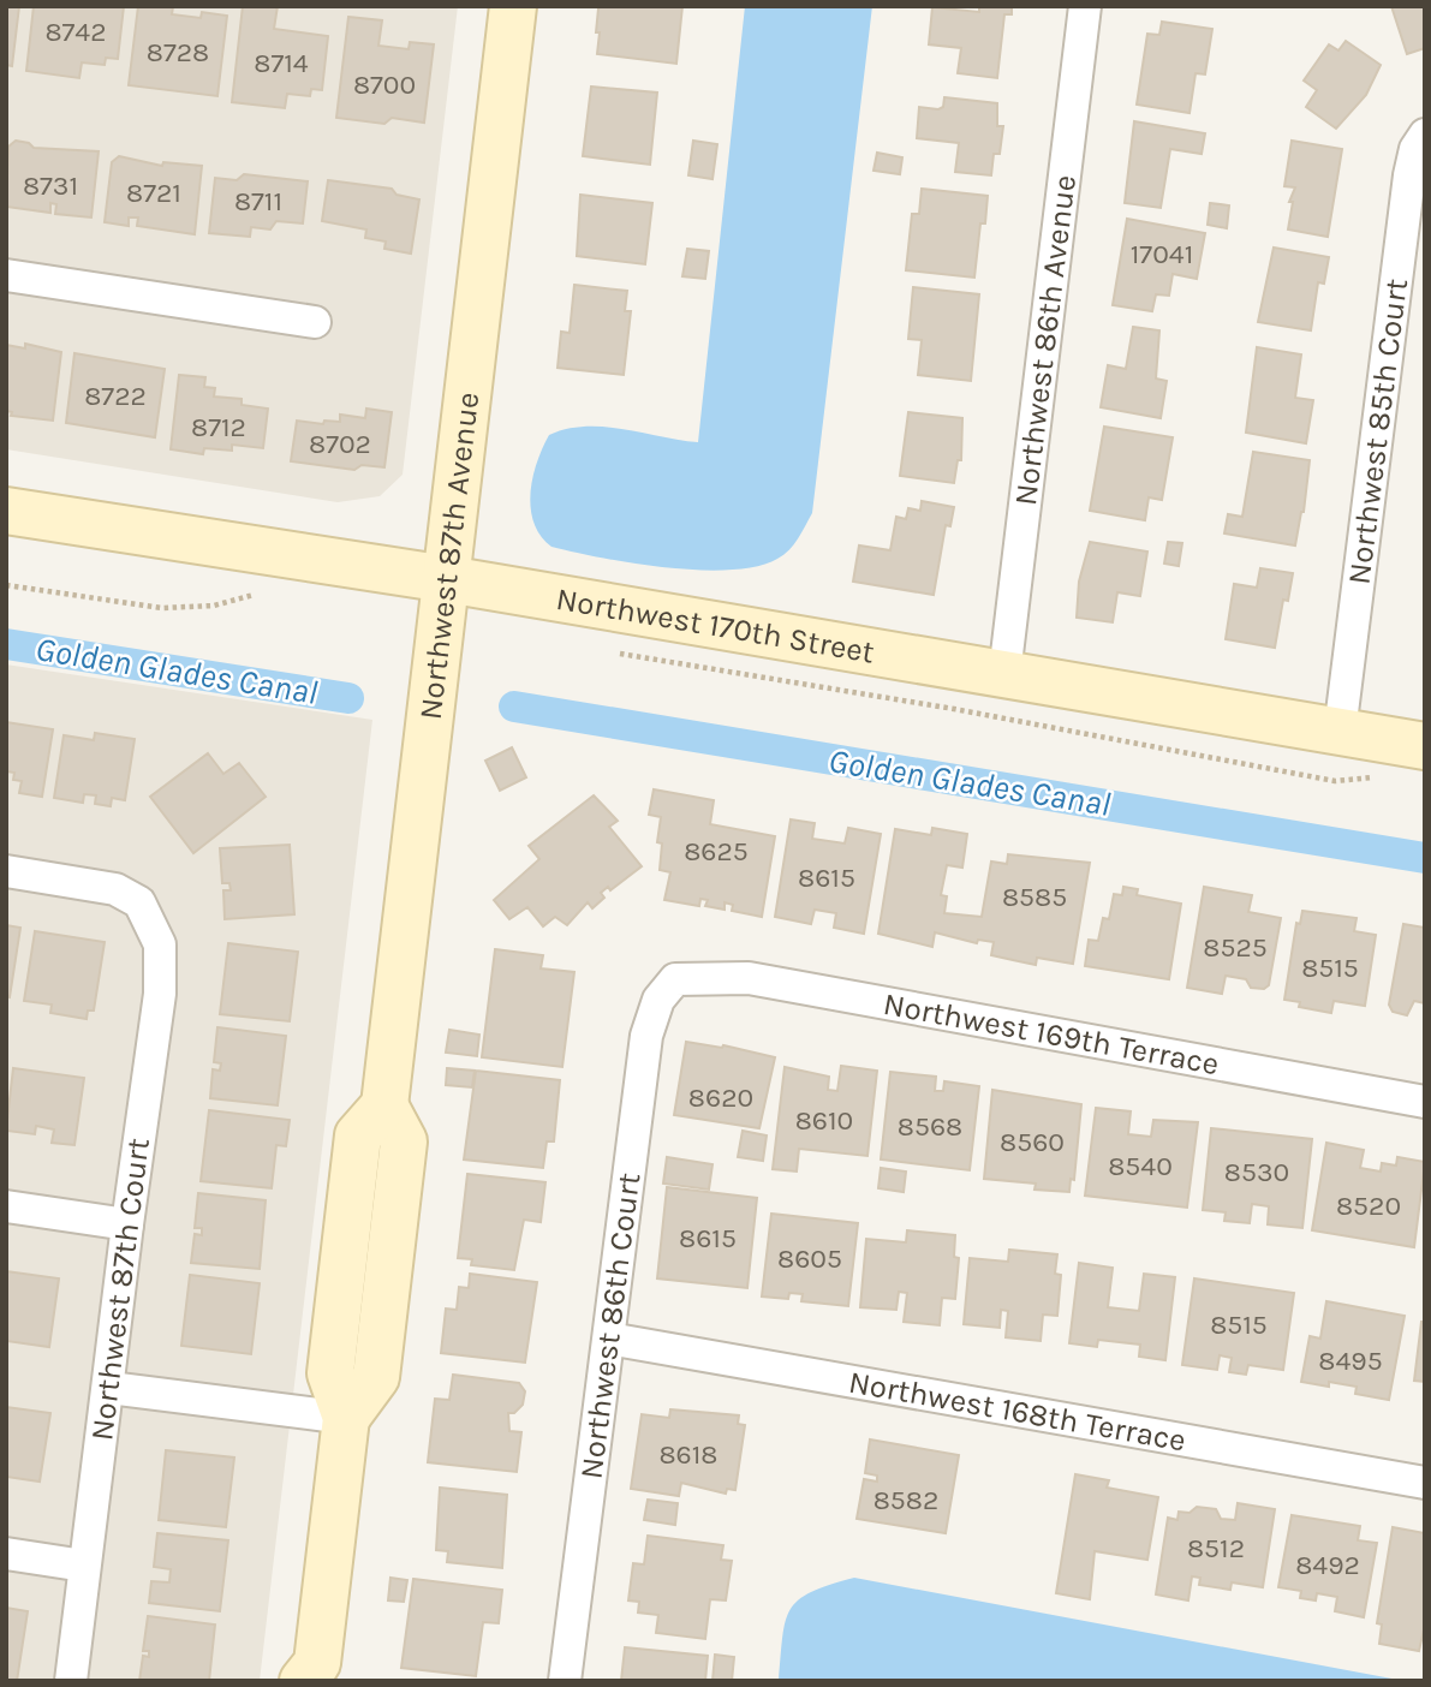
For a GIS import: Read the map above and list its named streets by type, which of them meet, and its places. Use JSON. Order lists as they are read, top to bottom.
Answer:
{
  "streets": {
    "street": [
      "Northwest 86th Avenue",
      "Northwest 85th Court",
      "Northwest 87th Avenue",
      "Northwest 170th Street",
      "Northwest 169th Terrace",
      "Northwest 87th Court",
      "Northwest 86th Court",
      "Northwest 168th Terrace"
    ]
  },
  "crossings": [
    ["Northwest 86th Avenue", "Northwest 170th Street"],
    ["Northwest 85th Court", "Northwest 170th Street"],
    ["Northwest 87th Avenue", "Northwest 170th Street"],
    ["Northwest 169th Terrace", "Northwest 86th Court"],
    ["Northwest 86th Court", "Northwest 168th Terrace"]
  ],
  "water": ["Golden Glades Canal"],
  "house_numbers": [
    "8742",
    "8728",
    "8714",
    "8700",
    "8731",
    "8721",
    "8711",
    "17041",
    "8722",
    "8712",
    "8702",
    "8625",
    "8615",
    "8585",
    "8525",
    "8515",
    "8620",
    "8610",
    "8568",
    "8560",
    "8540",
    "8530",
    "8520",
    "8615",
    "8605",
    "8515",
    "8495",
    "8618",
    "8582",
    "8512",
    "8492"
  ]
}
